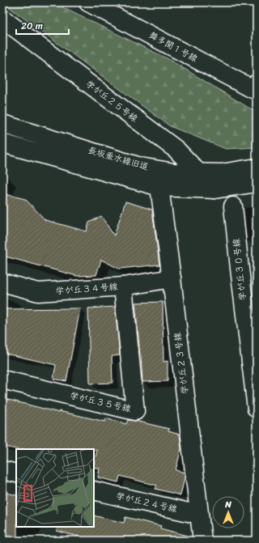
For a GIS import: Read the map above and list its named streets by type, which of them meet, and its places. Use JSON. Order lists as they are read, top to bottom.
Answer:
{
  "streets": {
    "street": [
      "舞多聞１号線",
      "学が丘２５号線",
      "長坂垂水線旧道",
      "学が丘３０号線",
      "学が丘３４号線",
      "学が丘２３号線",
      "学が丘３５号線",
      "学が丘２４号線"
    ]
  },
  "crossings": [
    ["学が丘２５号線", "長坂垂水線旧道"],
    ["長坂垂水線旧道", "学が丘２３号線"],
    ["学が丘３４号線", "学が丘２３号線"],
    ["学が丘３４号線", "学が丘３５号線"],
    ["学が丘２３号線", "学が丘２４号線"]
  ],
  "scale_bar": "20 m",
  "north": "top"
}
